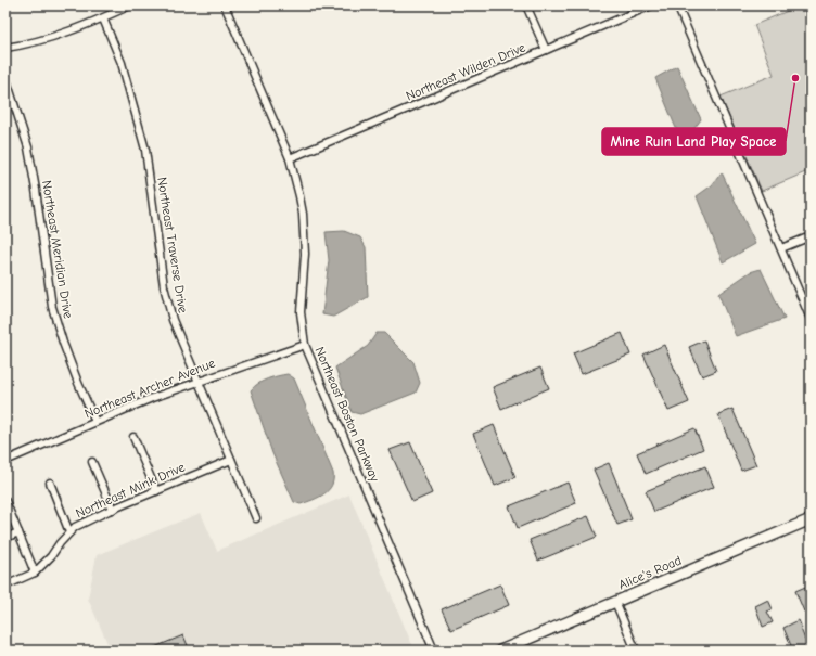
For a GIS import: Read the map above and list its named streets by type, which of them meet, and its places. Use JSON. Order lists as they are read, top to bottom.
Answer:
{
  "streets": {
    "main road": ["Alice's Road"],
    "street": [
      "Northeast Wilden Drive",
      "Northeast Traverse Drive",
      "Northeast Meridian Drive",
      "Northeast Archer Avenue",
      "Northeast Boston Parkway",
      "Northeast Mink Drive"
    ]
  },
  "crossings": [
    ["Northeast Wilden Drive", "Northeast Boston Parkway"],
    ["Northeast Traverse Drive", "Northeast Archer Avenue"],
    ["Northeast Traverse Drive", "Northeast Mink Drive"],
    ["Northeast Meridian Drive", "Northeast Archer Avenue"],
    ["Northeast Archer Avenue", "Northeast Boston Parkway"]
  ],
  "places": ["Mine Ruin Land Play Space"]
}
